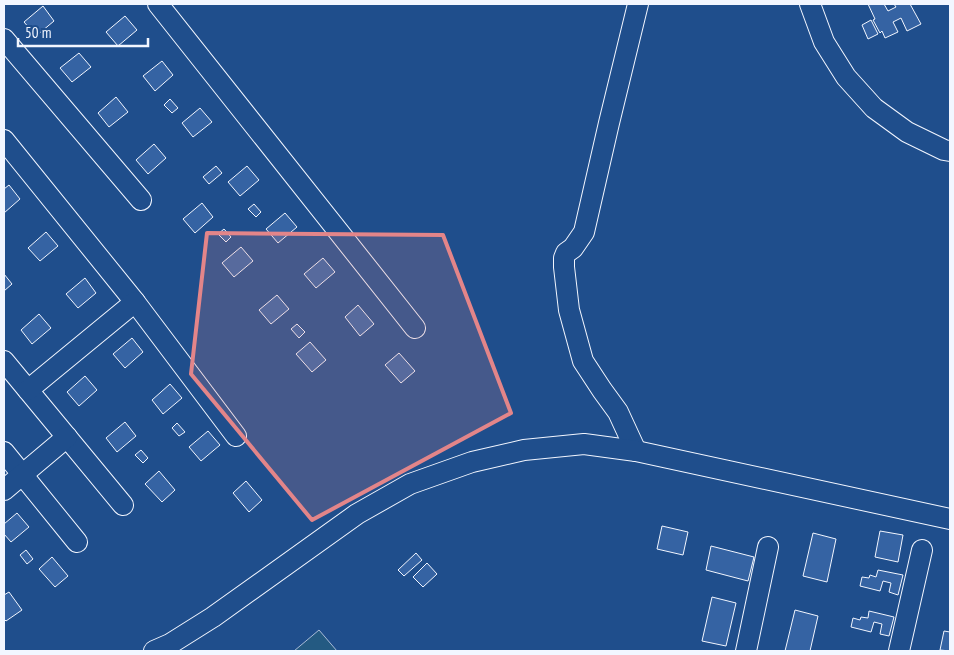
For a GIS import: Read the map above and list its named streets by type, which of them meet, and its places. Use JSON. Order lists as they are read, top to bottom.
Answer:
{
  "scale_bar": "50 m"
}
